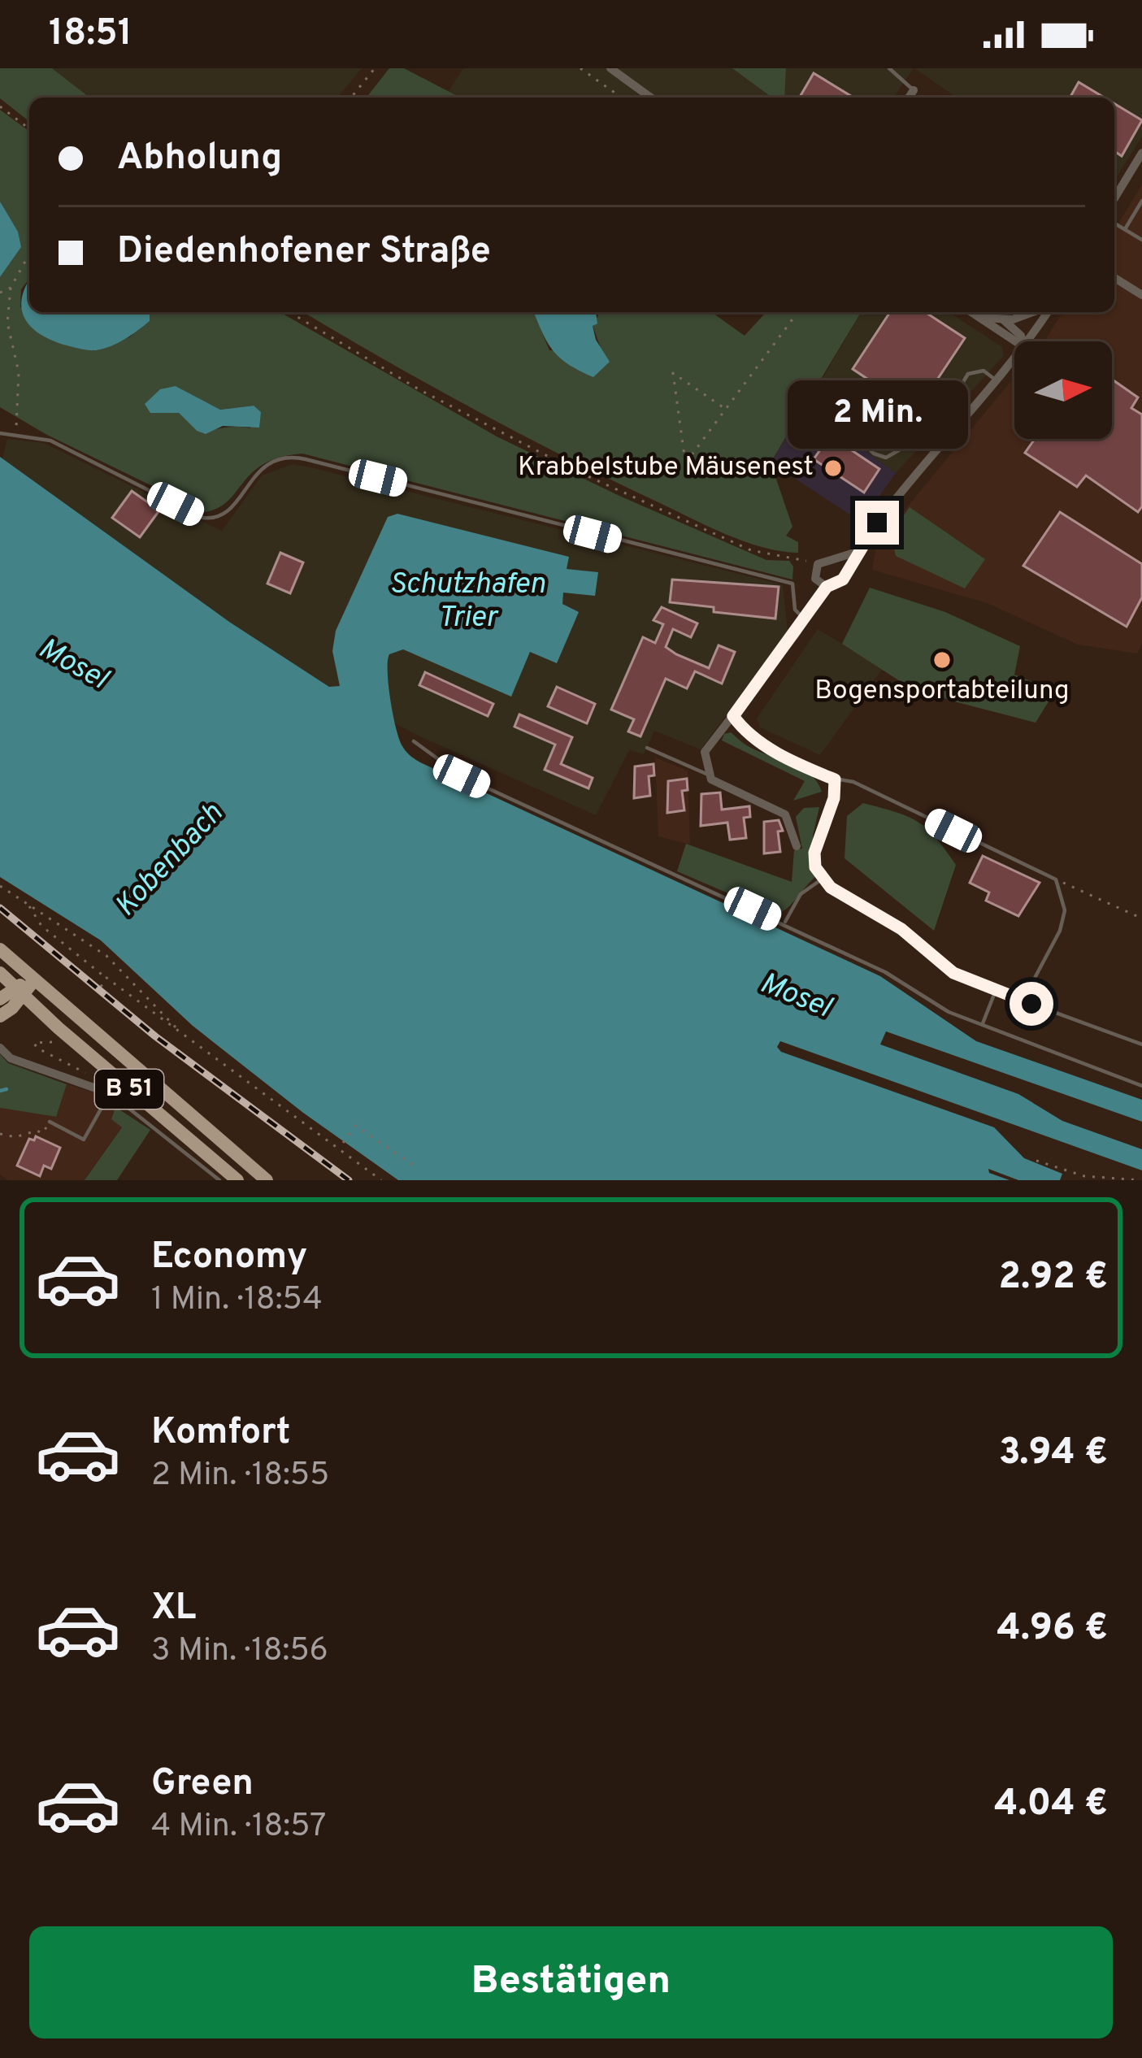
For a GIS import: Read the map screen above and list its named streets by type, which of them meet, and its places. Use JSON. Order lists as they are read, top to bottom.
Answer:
{
  "streets": {
    "main road": ["B 51"]
  },
  "water": ["Schutzhafen Trier", "Mosel", "Kobenbach"],
  "places": ["Krabbelstube Mäusenest", "Bogensportabteilung"],
  "north": "right",
  "page": {
    "status": "18:51",
    "banner": ["Abholung", "Diedenhofener Straße"],
    "bubble": "2 Min.",
    "list": [
      {
        "name": "Economy",
        "note": "1 Min. · 18:54",
        "value": "2.92 €"
      },
      {
        "name": "Komfort",
        "note": "2 Min. · 18:55",
        "value": "3.94 €"
      },
      {
        "name": "XL",
        "note": "3 Min. · 18:56",
        "value": "4.96 €"
      },
      {
        "name": "Green",
        "note": "4 Min. · 18:57",
        "value": "4.04 €"
      }
    ],
    "buttons": "Bestätigen"
  }
}
